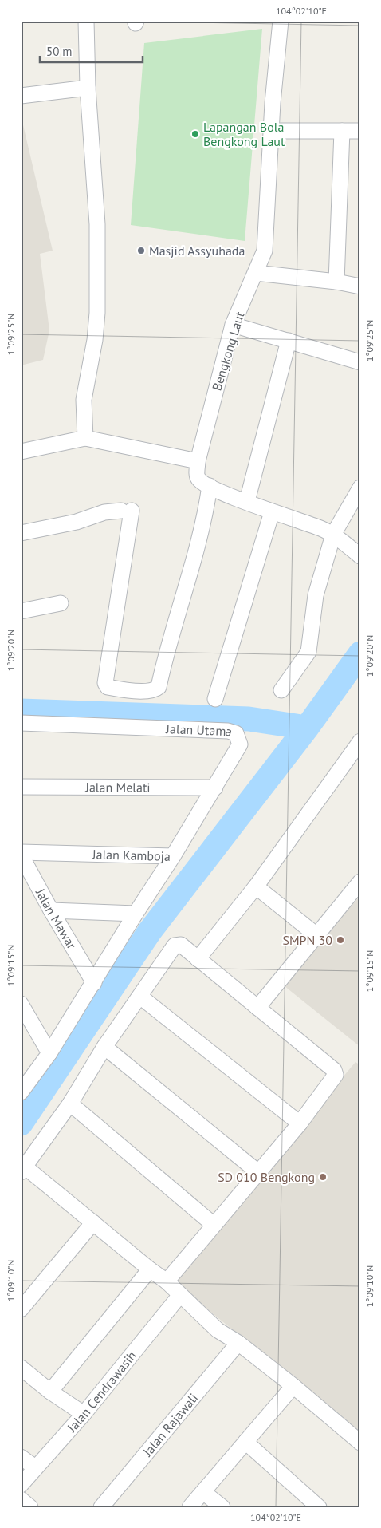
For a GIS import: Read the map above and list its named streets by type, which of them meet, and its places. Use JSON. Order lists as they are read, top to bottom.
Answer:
{
  "streets": {
    "street": [
      "Bengkong Laut",
      "Jalan Utama",
      "Jalan Melati",
      "Jalan Kamboja",
      "Jalan Mawar",
      "Jalan Cendrawasih",
      "Jalan Rajawali"
    ]
  },
  "crossings": [
    ["Jalan Utama", "Jalan Melati"],
    ["Jalan Utama", "Jalan Kamboja"],
    ["Jalan Kamboja", "Jalan Mawar"]
  ],
  "places": [
    "Lapangan Bola Bengkong Laut",
    "Masjid Assyuhada",
    "SMPN 30",
    "SD 010 Bengkong"
  ],
  "scale_bar": "50 m",
  "coordinates": [
    "104°02'10\"E",
    "1°09'25\"N",
    "1°09'20\"N",
    "1°09'15\"N",
    "1°09'10\"N"
  ]
}
